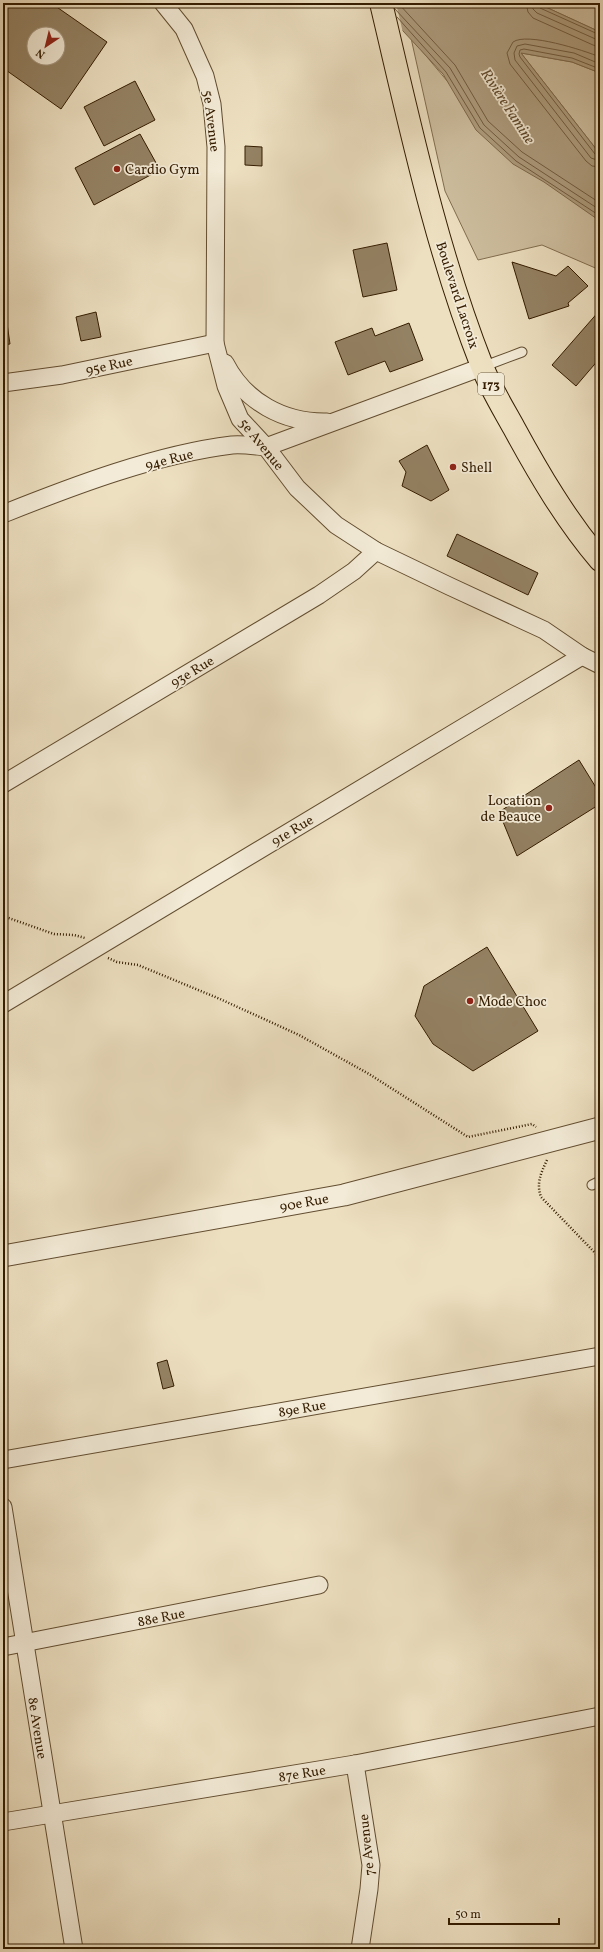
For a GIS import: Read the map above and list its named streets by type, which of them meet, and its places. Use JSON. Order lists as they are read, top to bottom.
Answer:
{
  "streets": {
    "main road": ["Boulevard Lacroix", "173"],
    "street": [
      "5e Avenue",
      "95e Rue",
      "94e Rue",
      "93e Rue",
      "91e Rue",
      "90e Rue",
      "89e Rue",
      "88e Rue",
      "8e Avenue",
      "87e Rue",
      "7e Avenue"
    ]
  },
  "crossings": [
    ["5e Avenue", "95e Rue"],
    ["5e Avenue", "94e Rue"],
    ["5e Avenue", "93e Rue"],
    ["5e Avenue", "91e Rue"],
    ["Boulevard Lacroix", "94e Rue"],
    ["95e Rue", "94e Rue"],
    ["88e Rue", "8e Avenue"],
    ["8e Avenue", "87e Rue"],
    ["87e Rue", "7e Avenue"]
  ],
  "water": ["Rivière Famine"],
  "places": [
    "Cardio Gym",
    "Shell",
    "Location de Beauce",
    "Mode Choc"
  ],
  "scale_bar": "50 m",
  "north": "bottom left"
}
